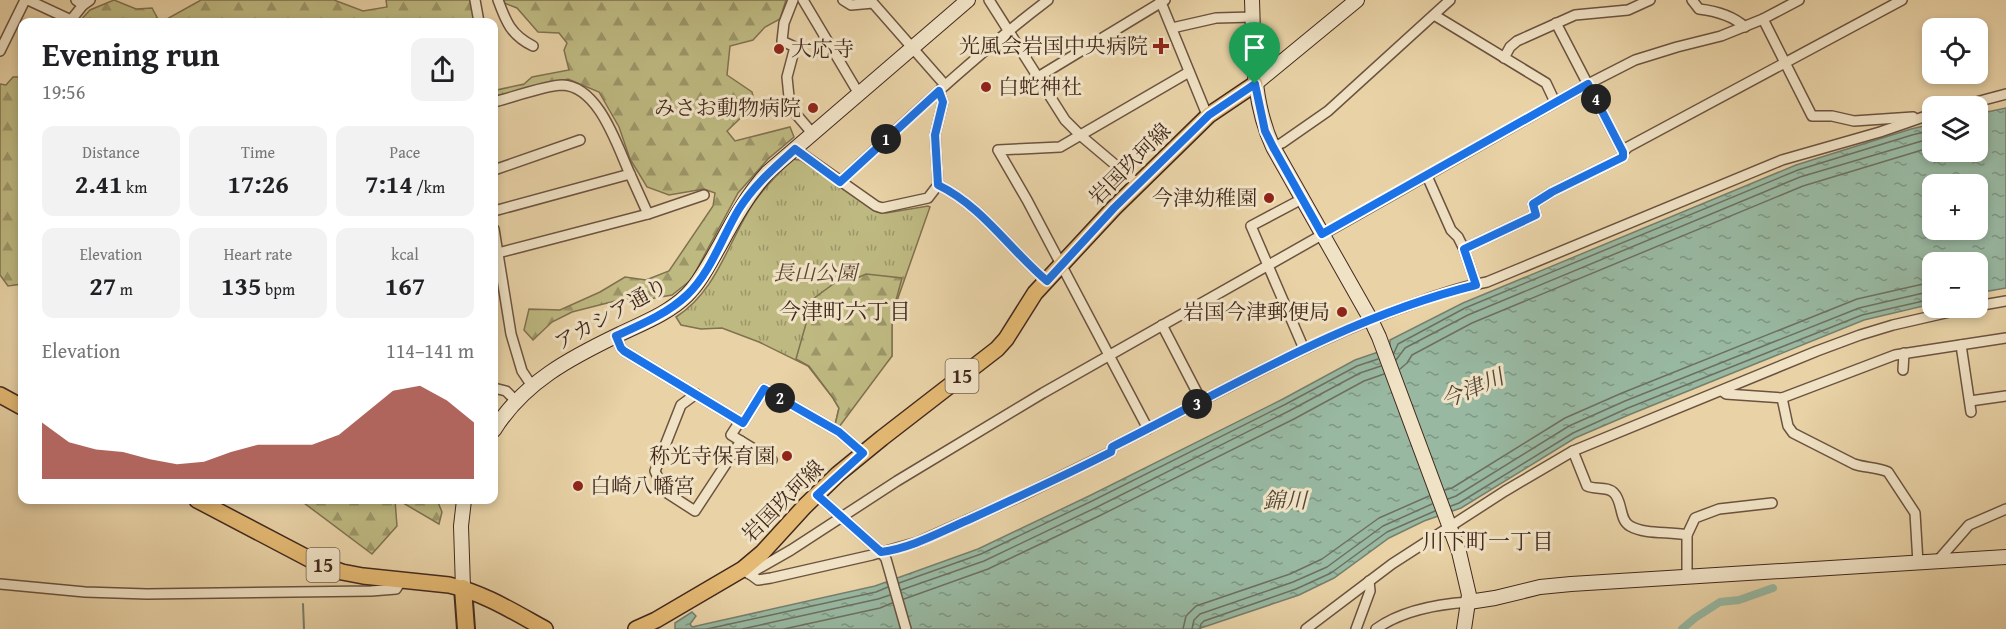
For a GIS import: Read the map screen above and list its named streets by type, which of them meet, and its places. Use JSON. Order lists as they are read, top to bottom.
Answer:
{
  "streets": {
    "main road": ["岩国玖珂線", "15"],
    "street": ["アカシア通り"]
  },
  "districts": ["今津町六丁目", "川下町一丁目"],
  "water": ["今津川", "錦川"],
  "parks": ["長山公園"],
  "places": {
    "health": ["光風会岩国中央病院"],
    "other": [
      "大応寺",
      "白蛇神社",
      "みさお動物病院",
      "今津幼稚園",
      "岩国今津郵便局",
      "称光寺保育園",
      "白崎八幡宮"
    ]
  },
  "page": {
    "map_buttons": ["+", "−"],
    "heading": ["Evening run", "19:56"],
    "pins": [
      "4",
      "1",
      "2",
      "3"
    ],
    "stats": [
      ["Distance", "2.41 km"],
      ["Time", "17:26"],
      ["Pace", "7:14 /km"],
      ["Elevation", "27 m"],
      ["Heart rate", "135 bpm"],
      ["kcal", "167"]
    ],
    "chart": ["Elevation", "114–141 m"]
  }
}
